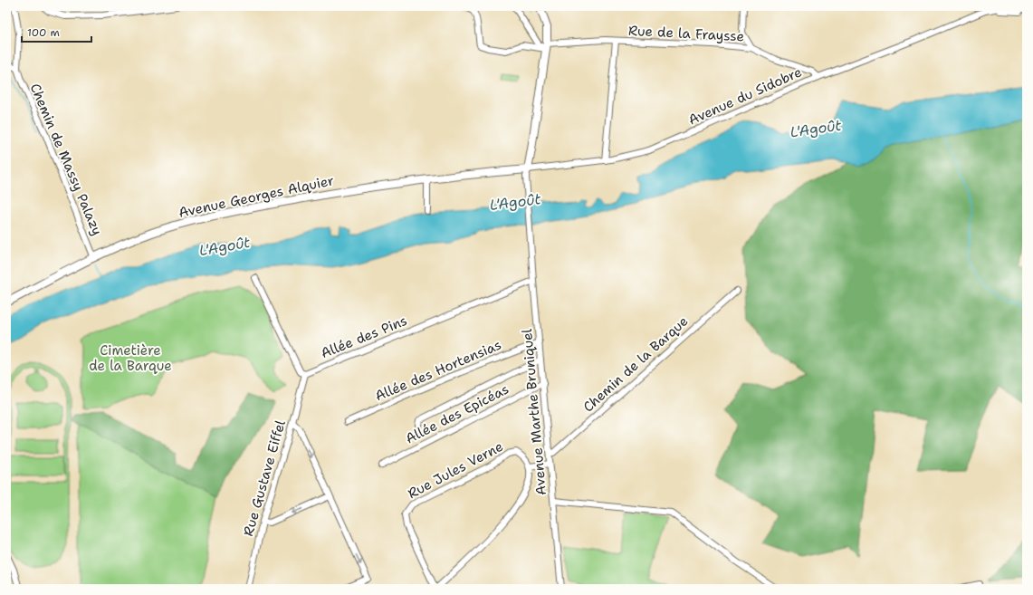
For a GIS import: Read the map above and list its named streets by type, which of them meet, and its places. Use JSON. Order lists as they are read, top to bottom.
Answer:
{
  "streets": {
    "main road": ["Avenue Georges Alquier"],
    "street": [
      "Rue de la Fraysse",
      "Avenue du Sidobre",
      "Chemin de Massy Palazy",
      "Allée des Pins",
      "Chemin de la Barque",
      "Allée des Hortensias",
      "Avenue Marthe Bruniquel",
      "Allée des Epicéas",
      "Rue Jules Verne",
      "Rue Gustave Eiffel"
    ]
  },
  "crossings": [
    ["Rue de la Fraysse", "Avenue du Sidobre"],
    ["Avenue du Sidobre", "Avenue Georges Alquier"],
    ["Avenue du Sidobre", "Avenue Marthe Bruniquel"],
    ["Chemin de Massy Palazy", "Avenue Georges Alquier"],
    ["Avenue Georges Alquier", "Avenue Marthe Bruniquel"],
    ["Allée des Pins", "Avenue Marthe Bruniquel"],
    ["Allée des Pins", "Rue Gustave Eiffel"],
    ["Chemin de la Barque", "Avenue Marthe Bruniquel"],
    ["Allée des Hortensias", "Avenue Marthe Bruniquel"],
    ["Avenue Marthe Bruniquel", "Allée des Epicéas"]
  ],
  "water": ["L'Agoût"],
  "parks": ["Cimetière de la Barque"],
  "scale_bar": "100 m"
}
